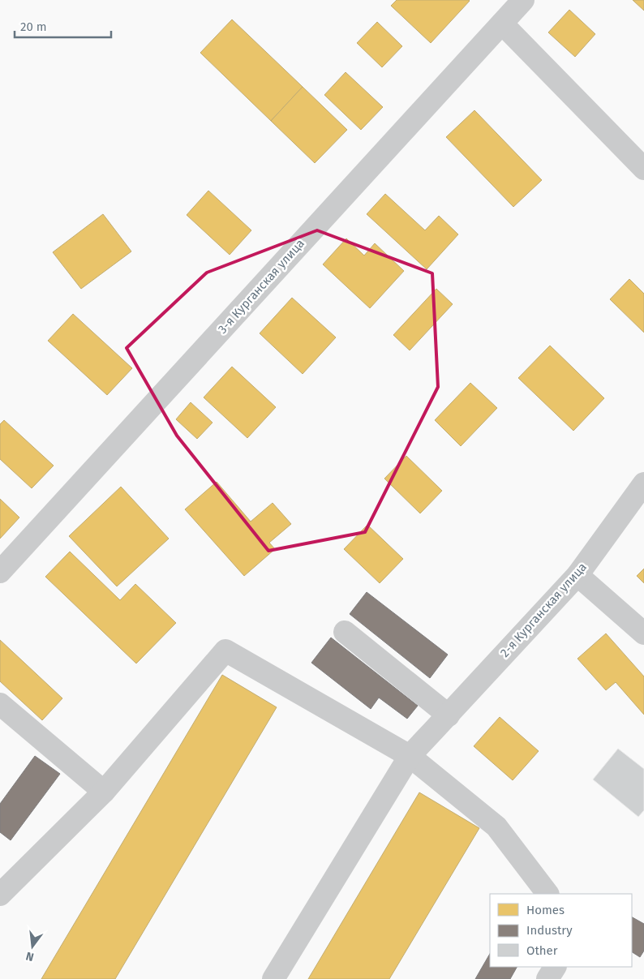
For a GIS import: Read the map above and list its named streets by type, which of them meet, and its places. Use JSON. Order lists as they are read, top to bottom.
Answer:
{
  "streets": {
    "street": ["3-я Курганская улица", "2-я Курганская улица"]
  },
  "legend": ["Homes", "Industry", "Other"],
  "scale_bar": "20 m",
  "north": "bottom"
}
